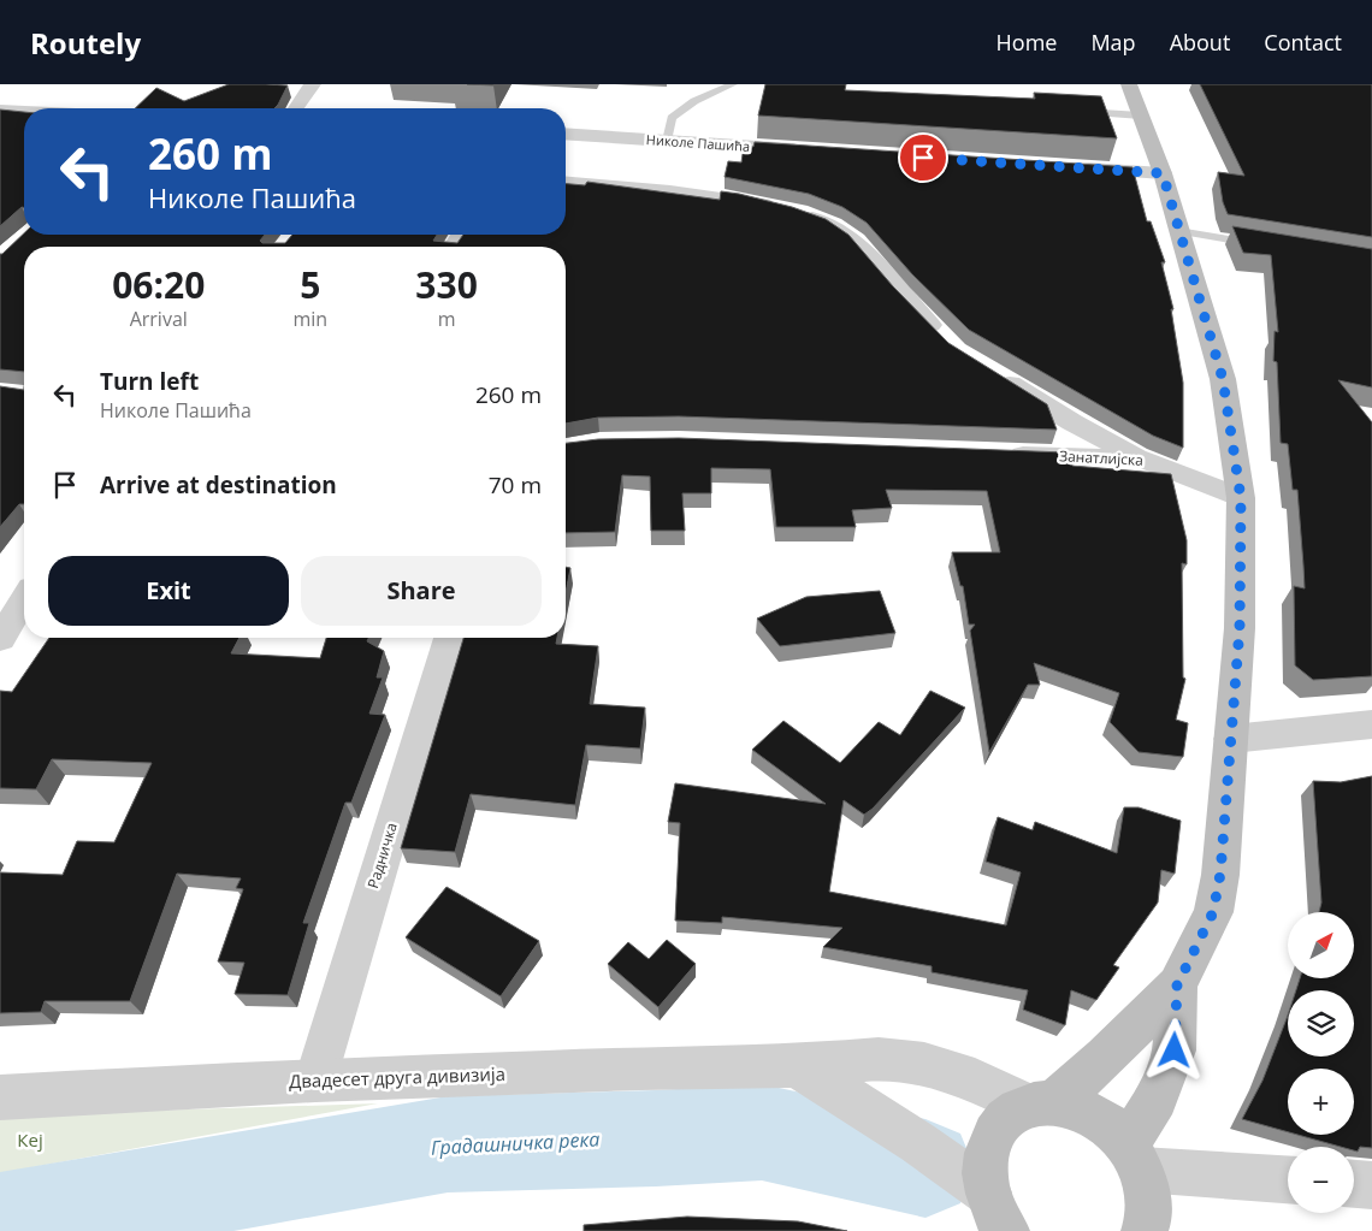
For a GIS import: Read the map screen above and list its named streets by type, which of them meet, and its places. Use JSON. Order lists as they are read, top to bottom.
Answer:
{
  "streets": {
    "street": [
      "Николе Пашића",
      "Занатлијска",
      "Радничка",
      "Двадесет друга дивизија"
    ]
  },
  "crossings": [
    ["Радничка", "Двадесет друга дивизија"]
  ],
  "water": ["Градашничка река"],
  "parks": ["Кеј"],
  "north": "top right",
  "page": {
    "header": "Routely",
    "nav": [
      "Home",
      "Map",
      "About",
      "Contact"
    ],
    "turn": ["260 m", "Николе Пашића"],
    "eta": [
      "06:20",
      "Arrival",
      "5",
      "min",
      "330",
      "m"
    ],
    "list": [
      {
        "name": "Turn left",
        "note": "Николе Пашића",
        "value": "260 m"
      },
      {
        "name": "Arrive at destination",
        "value": "70 m"
      }
    ],
    "buttons": ["Exit", "Share"],
    "map_buttons": ["+", "−"]
  }
}
